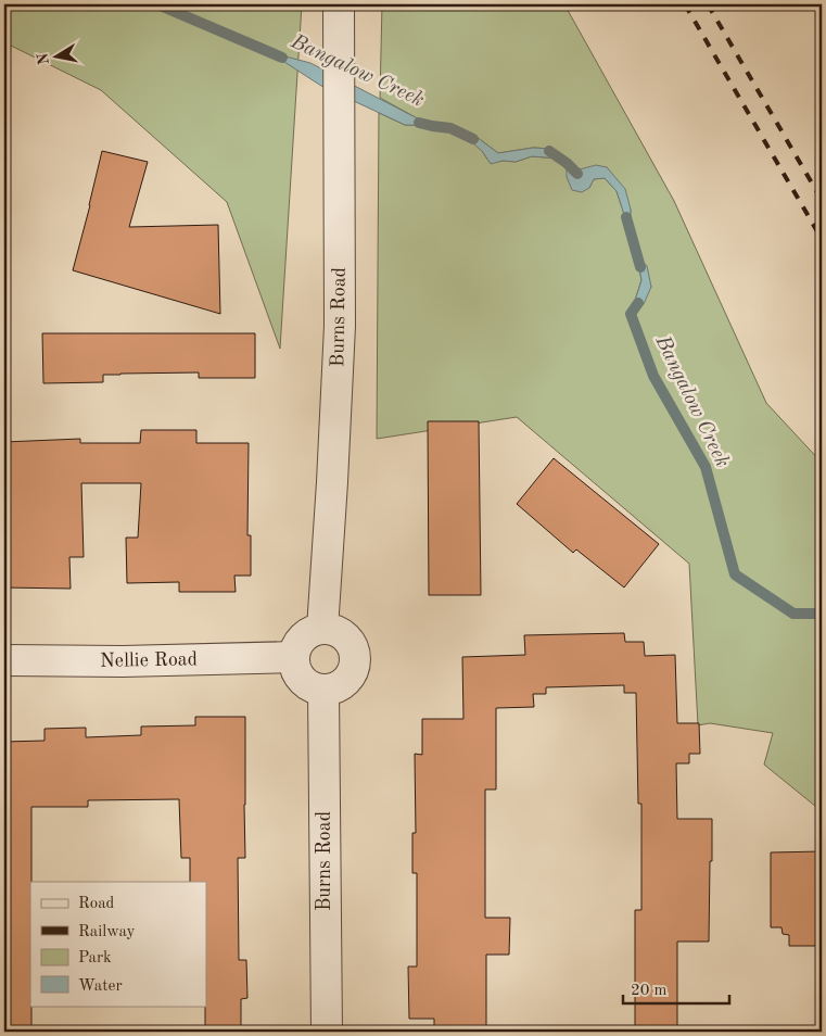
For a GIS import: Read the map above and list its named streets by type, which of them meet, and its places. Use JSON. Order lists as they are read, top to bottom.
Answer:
{
  "streets": {
    "street": ["Burns Road", "Nellie Road"]
  },
  "crossings": [
    ["Burns Road", "Nellie Road"]
  ],
  "water": ["Bangalow Creek"],
  "legend": [
    "Road",
    "Railway",
    "Park",
    "Water"
  ],
  "scale_bar": "20 m",
  "north": "left"
}
